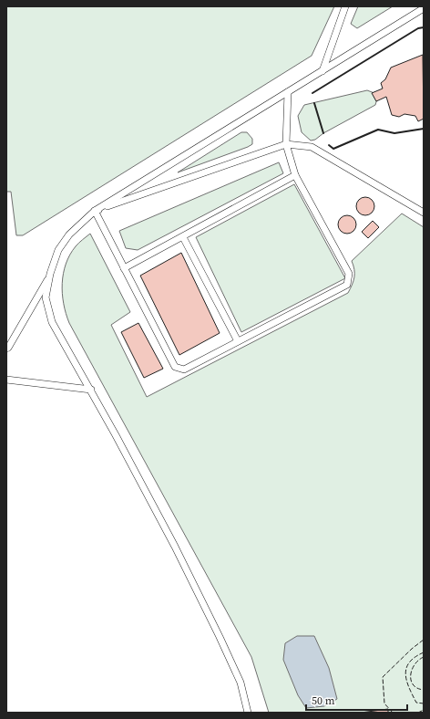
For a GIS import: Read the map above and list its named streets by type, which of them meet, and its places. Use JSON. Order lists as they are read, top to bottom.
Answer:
{
  "scale_bar": "50 m"
}
